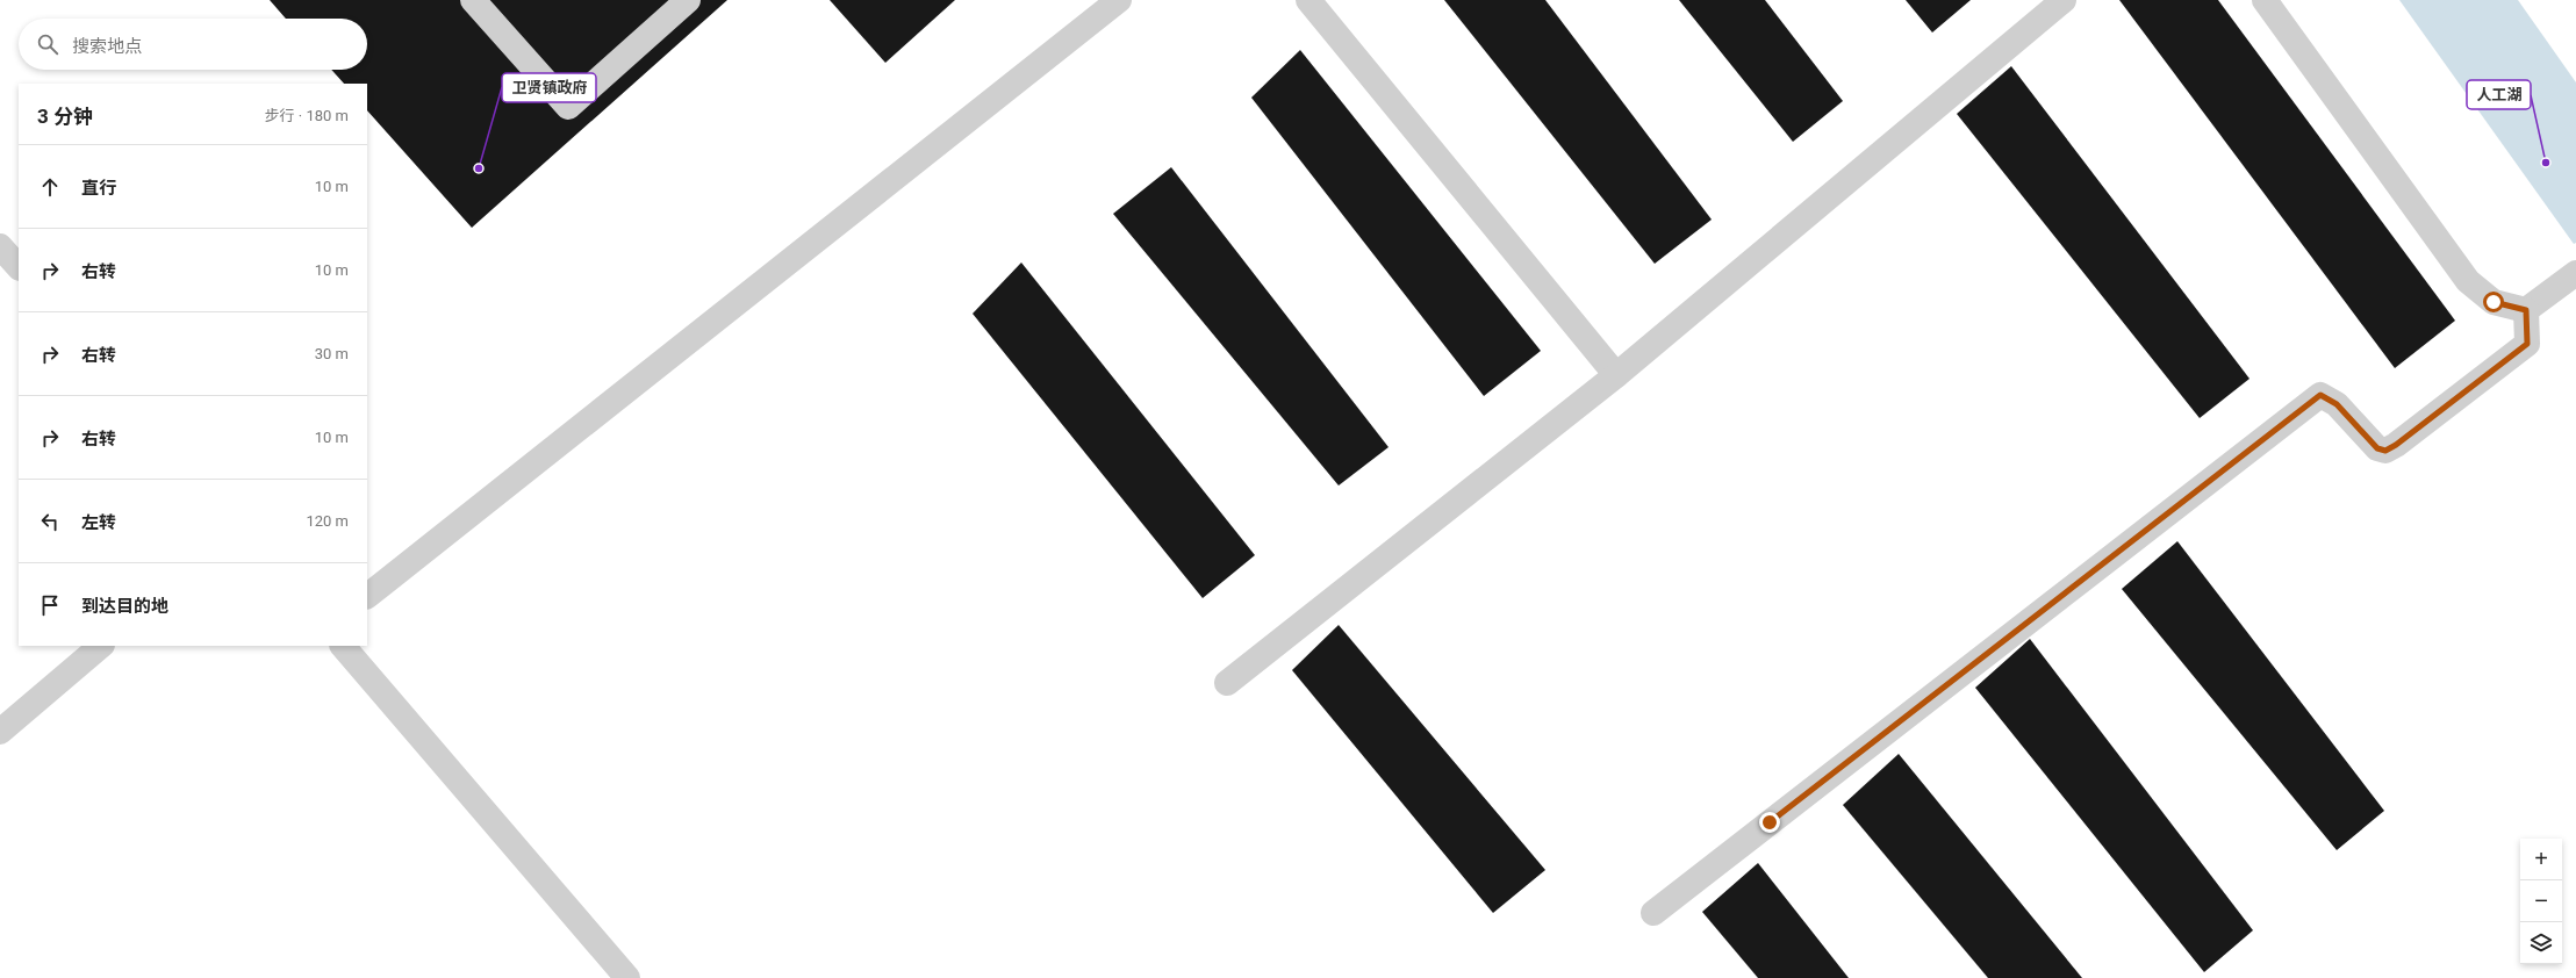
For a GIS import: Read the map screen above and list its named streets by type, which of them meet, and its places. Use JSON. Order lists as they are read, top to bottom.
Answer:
{
  "places": ["人工湖", "卫贤镇政府"],
  "page": {
    "search": "搜索地点",
    "heading": ["3 分钟", "步行 · 180 m"],
    "list": [
      ["直行", "10 m"],
      ["右转", "10 m"],
      ["右转", "30 m"],
      ["右转", "10 m"],
      ["左转", "120 m"],
      "到达目的地"
    ],
    "map_buttons": ["+", "−"]
  }
}
